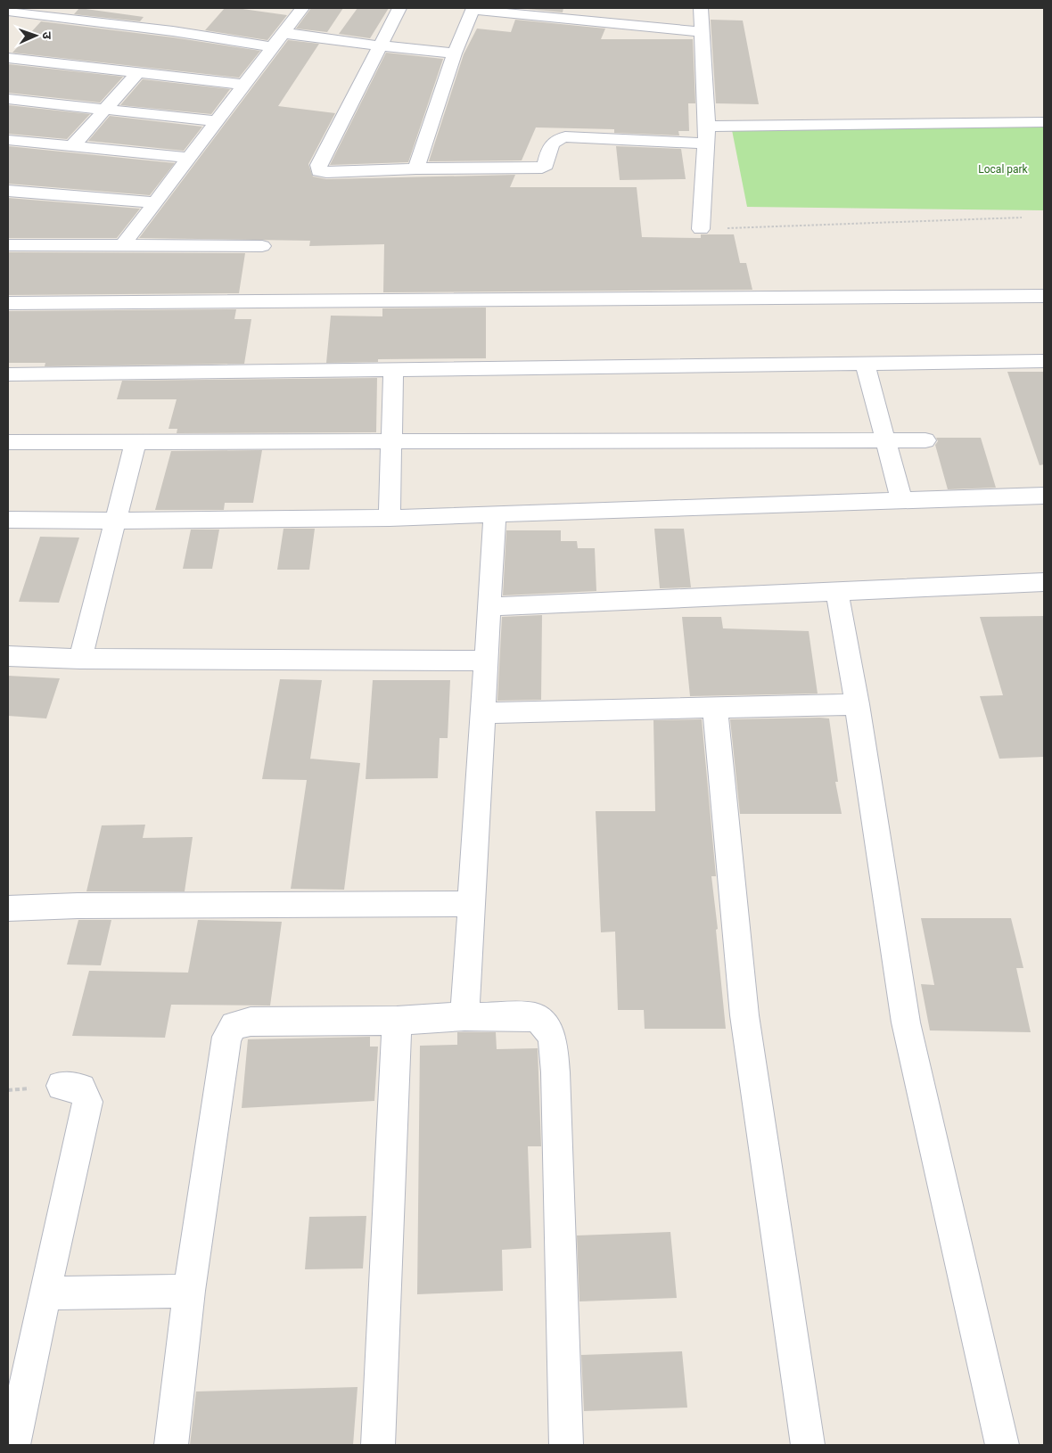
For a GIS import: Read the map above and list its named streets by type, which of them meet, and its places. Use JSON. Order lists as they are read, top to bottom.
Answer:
{
  "parks": ["Local park"],
  "north": "right"
}
